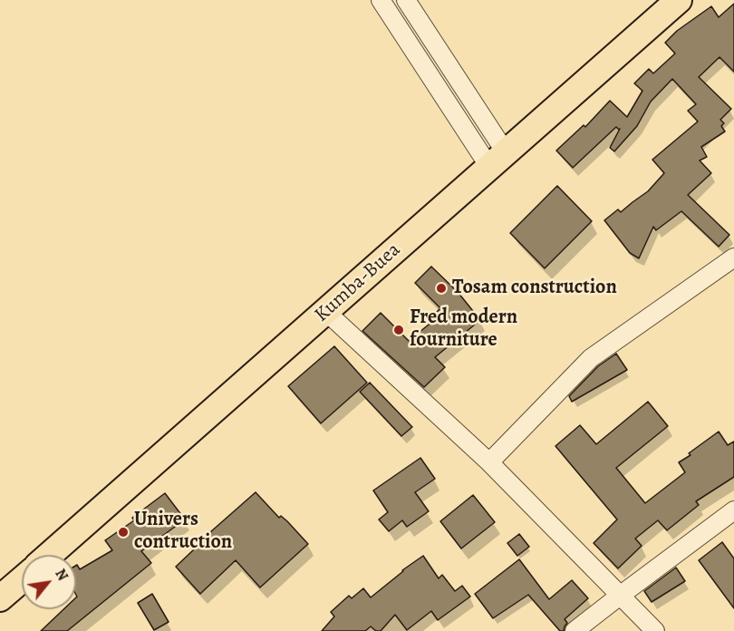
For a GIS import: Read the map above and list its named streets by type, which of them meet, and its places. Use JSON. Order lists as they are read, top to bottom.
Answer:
{
  "streets": {
    "highway": ["Kumba-Buea"]
  },
  "places": ["Tosam construction", "Fred modern fourniture", "Univers contruction"],
  "north": "top right"
}
